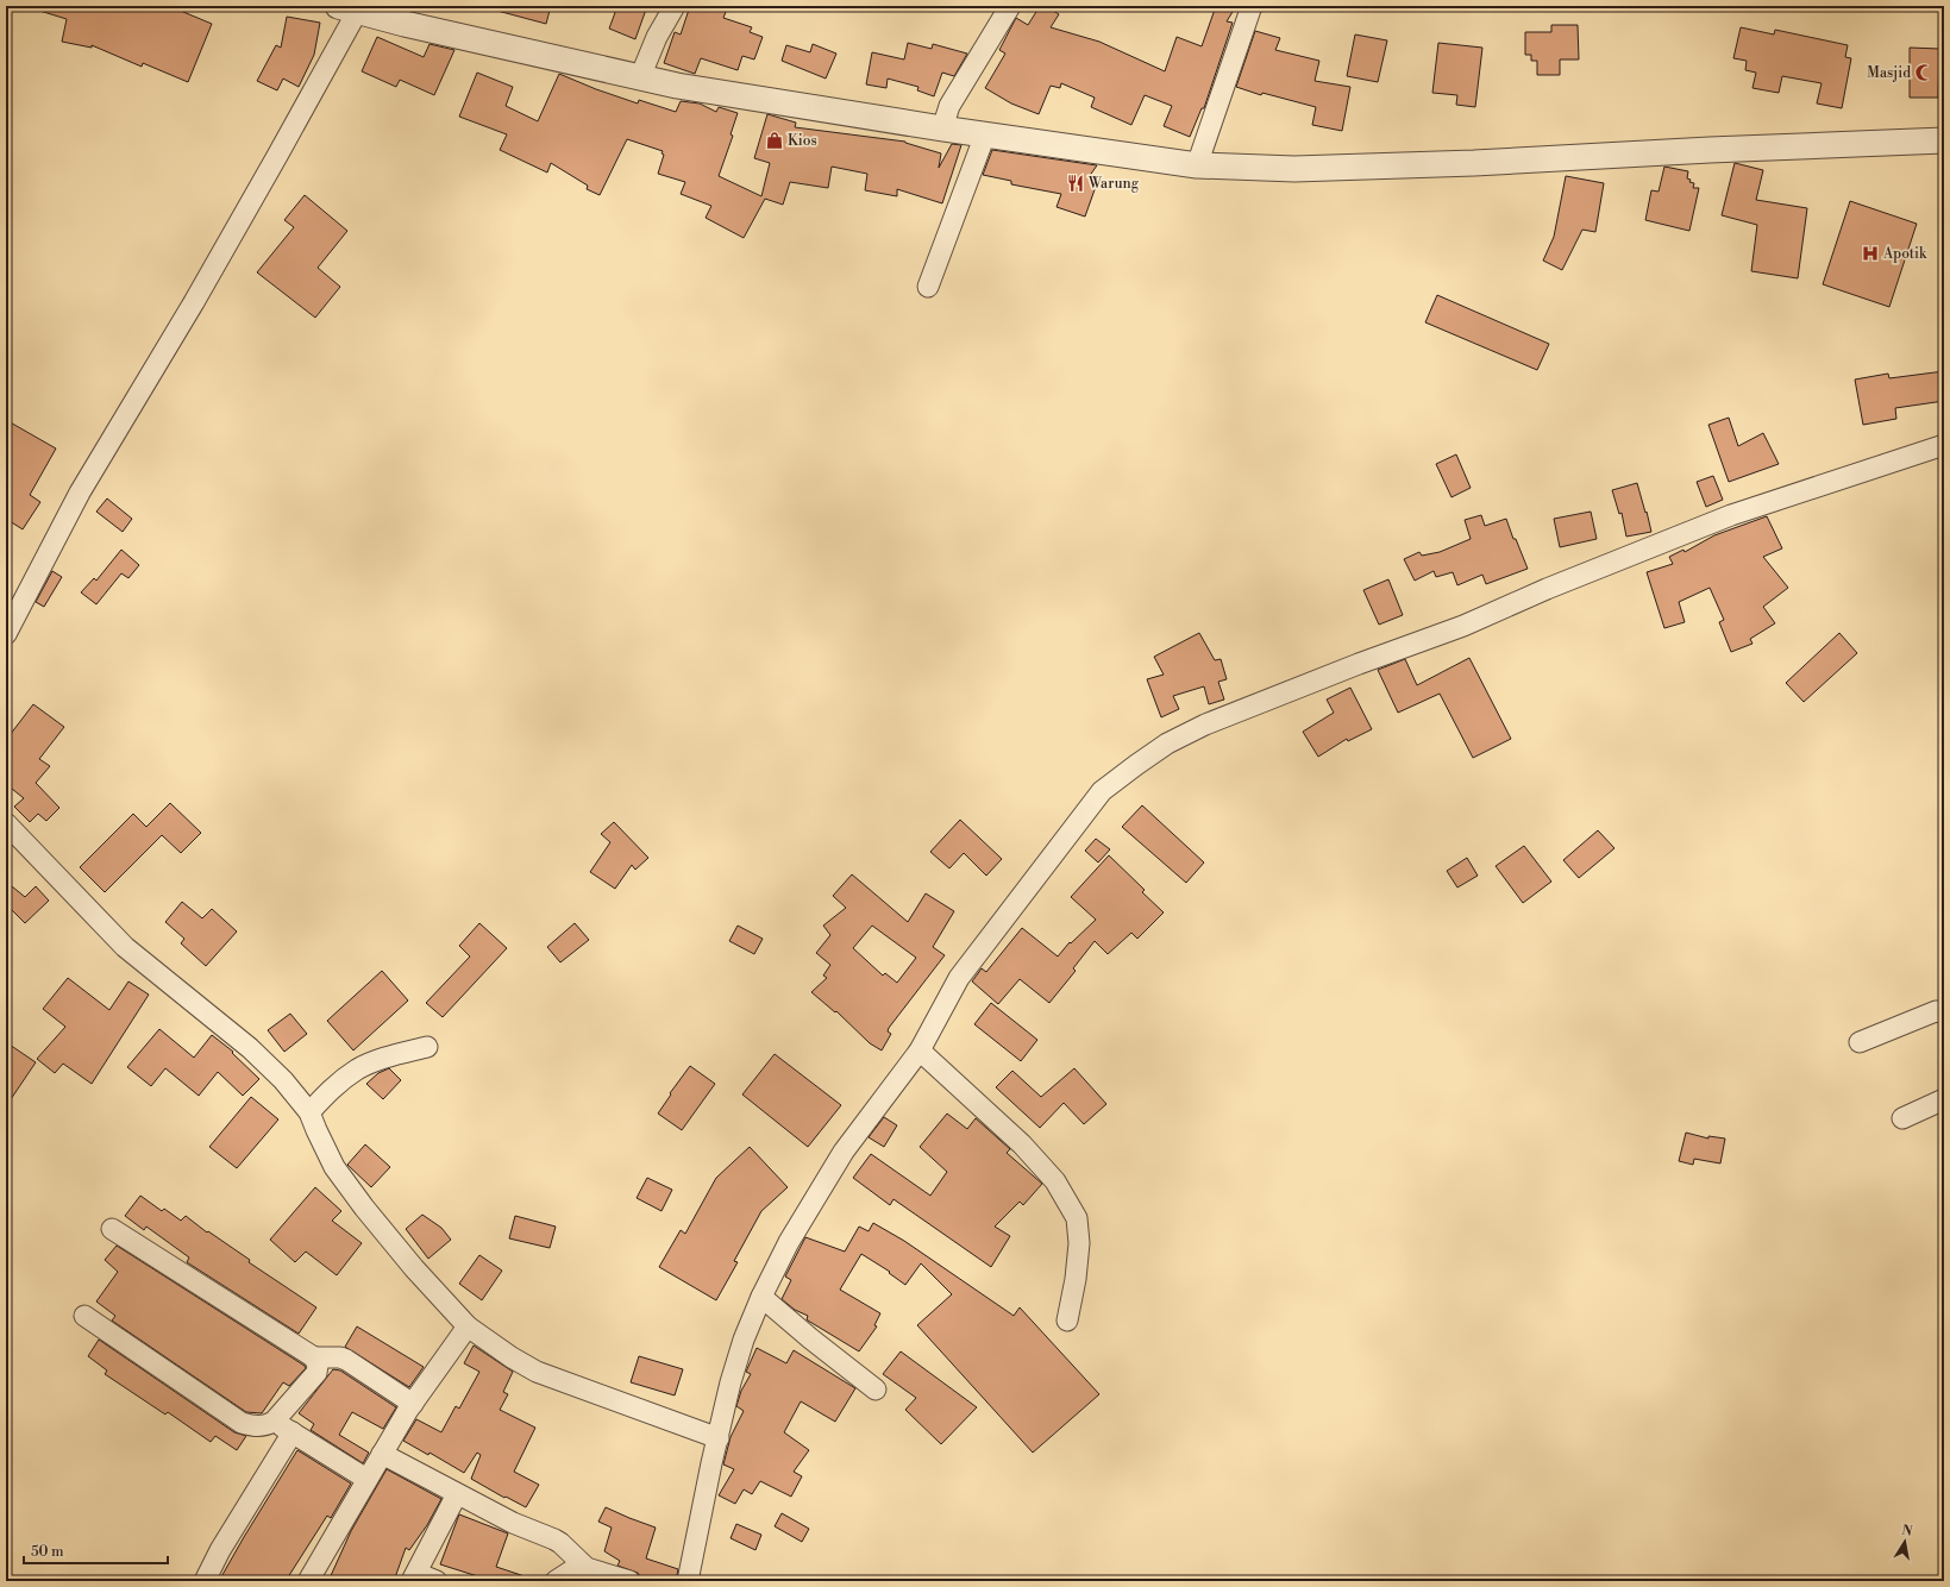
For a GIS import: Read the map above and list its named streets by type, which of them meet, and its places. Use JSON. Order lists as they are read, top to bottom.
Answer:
{
  "places": {
    "mosque": ["Masjid"],
    "shop": ["Kios"],
    "restaurant": ["Warung"],
    "hospital": ["Apotik"]
  },
  "scale_bar": "50 m",
  "north": "top"
}
